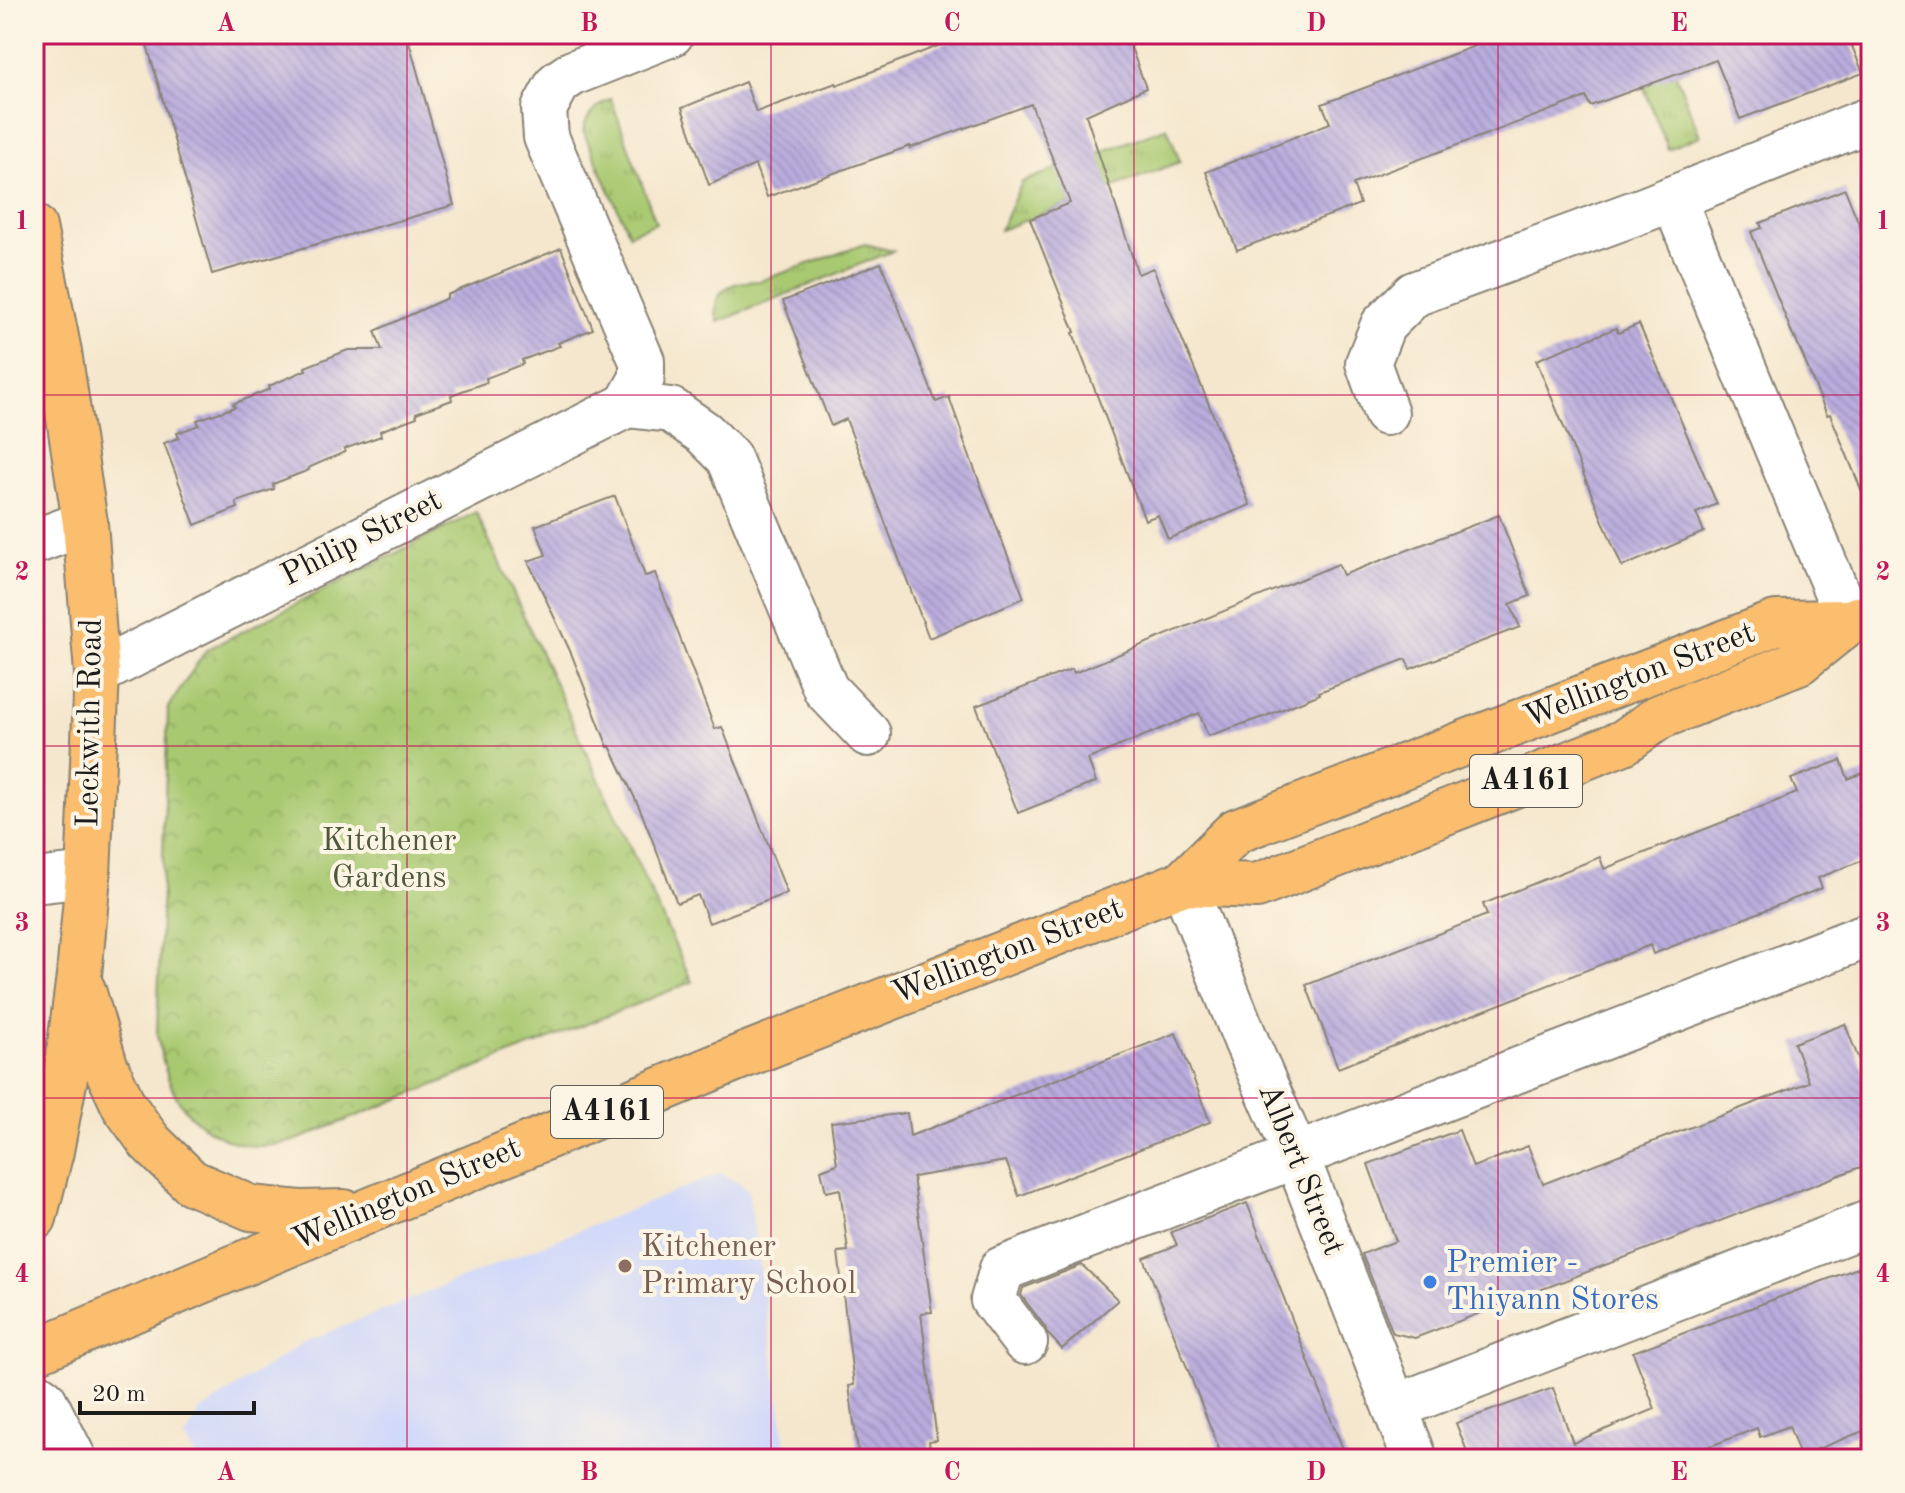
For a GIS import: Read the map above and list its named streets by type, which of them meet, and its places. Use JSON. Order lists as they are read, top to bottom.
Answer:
{
  "streets": {
    "main road": ["Wellington Street", "Leckwith Road", "A4161"],
    "street": ["Philip Street", "Albert Street"]
  },
  "crossings": [
    ["Philip Street", "Leckwith Road"],
    ["Wellington Street", "Albert Street"]
  ],
  "parks": ["Kitchener Gardens"],
  "places": ["Kitchener Primary School", "Premier - Thiyann Stores"],
  "scale_bar": "20 m",
  "grid": {
    "columns": [
      "A",
      "B",
      "C",
      "D",
      "E"
    ],
    "rows": [
      "1",
      "2",
      "3",
      "4"
    ]
  }
}
